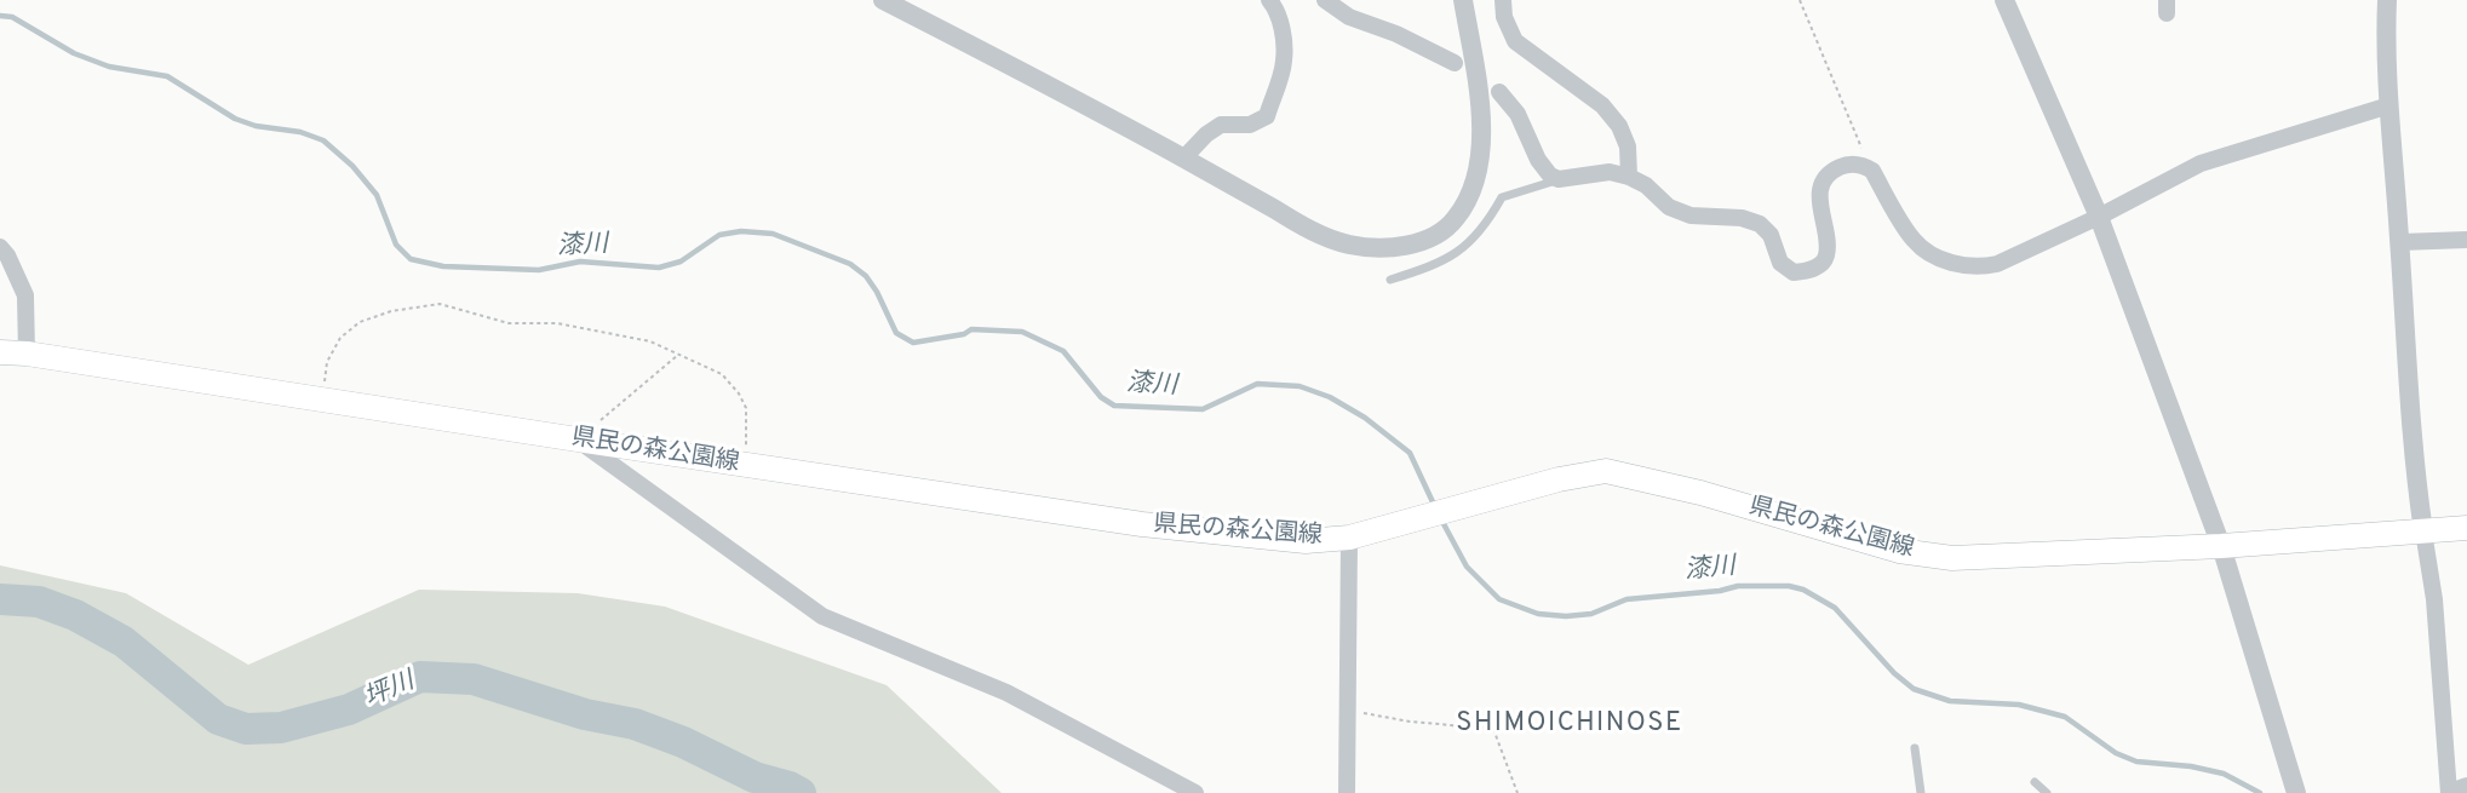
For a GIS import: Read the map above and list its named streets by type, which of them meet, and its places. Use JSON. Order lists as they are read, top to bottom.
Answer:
{
  "streets": {
    "main road": ["県民の森公園線"]
  },
  "districts": ["SHIMOICHINOSE"],
  "water": ["漆川", "坪川"]
}
